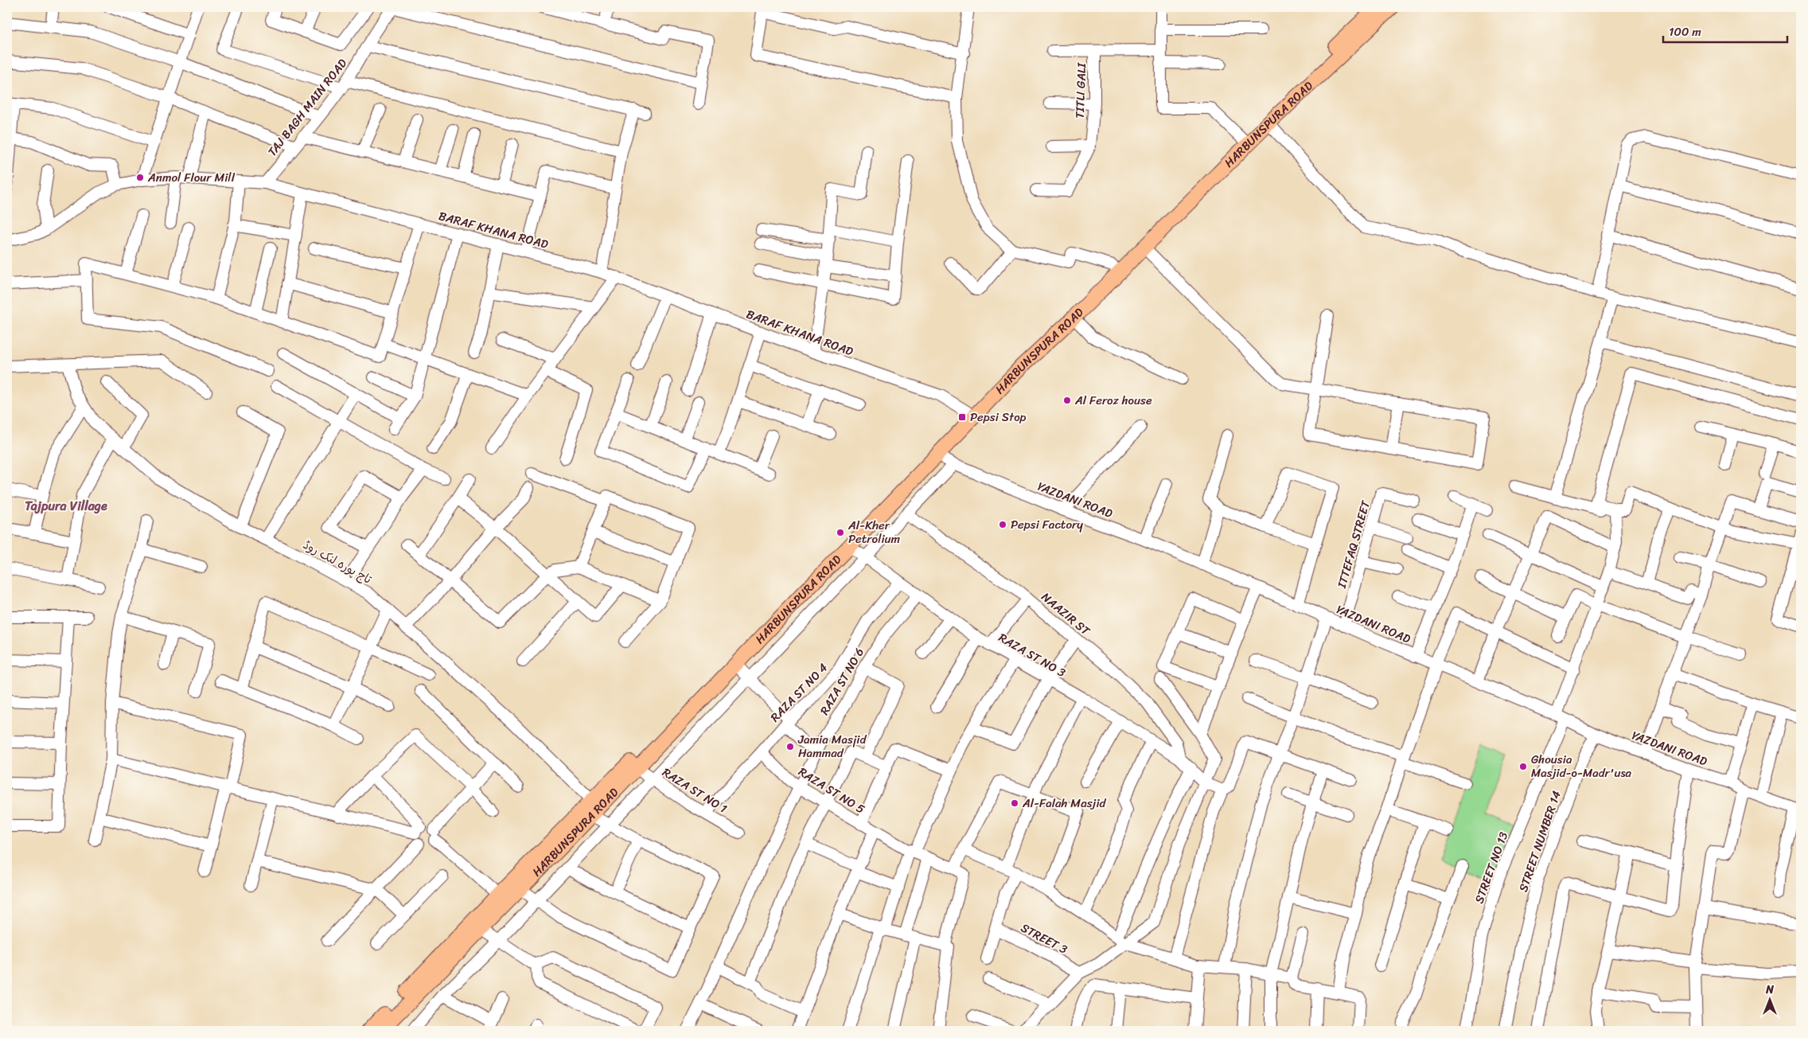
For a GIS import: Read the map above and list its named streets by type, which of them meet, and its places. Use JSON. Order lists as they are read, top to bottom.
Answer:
{
  "streets": {
    "main road": ["HARBUNSPURA ROAD"],
    "street": [
      "TITLI GALI",
      "TAJ BAGH MAIN ROAD",
      "BARAF KHANA ROAD",
      "YAZDANI ROAD",
      "ITTEFAQ STREET",
      "تاج پورہ لنک روڈ",
      "NAAZIR ST",
      "RAZA ST NO 3",
      "RAZA ST NO 6",
      "RAZA ST NO 4",
      "RAZA ST NO 1",
      "RAZA ST NO 5",
      "STREET NUMBER 14",
      "STREET NO 13",
      "STREET 3"
    ]
  },
  "crossings": [
    ["TAJ BAGH MAIN ROAD", "BARAF KHANA ROAD"],
    ["HARBUNSPURA ROAD", "BARAF KHANA ROAD"],
    ["HARBUNSPURA ROAD", "YAZDANI ROAD"],
    ["HARBUNSPURA ROAD", "تاج پورہ لنک روڈ"],
    ["HARBUNSPURA ROAD", "RAZA ST NO 3"],
    ["HARBUNSPURA ROAD", "RAZA ST NO 1"],
    ["YAZDANI ROAD", "ITTEFAQ STREET"],
    ["YAZDANI ROAD", "STREET NUMBER 14"],
    ["YAZDANI ROAD", "STREET NO 13"],
    ["NAAZIR ST", "RAZA ST NO 3"],
    ["RAZA ST NO 3", "RAZA ST NO 6"],
    ["RAZA ST NO 3", "RAZA ST NO 4"],
    ["RAZA ST NO 6", "RAZA ST NO 5"],
    ["RAZA ST NO 4", "RAZA ST NO 1"],
    ["RAZA ST NO 4", "RAZA ST NO 5"]
  ],
  "districts": ["Tajpura Village"],
  "places": {
    "other": [
      "Anmol Flour Mill",
      "Al Feroz house",
      "Pepsi Factory",
      "Al-Kher Petrolium",
      "Jamia Masjid Hammad",
      "Ghousia Masjid-o-Madr'usa",
      "Al-Falah Masjid"
    ],
    "transit": ["Pepsi Stop"]
  },
  "scale_bar": "100 m",
  "north": "top"
}
